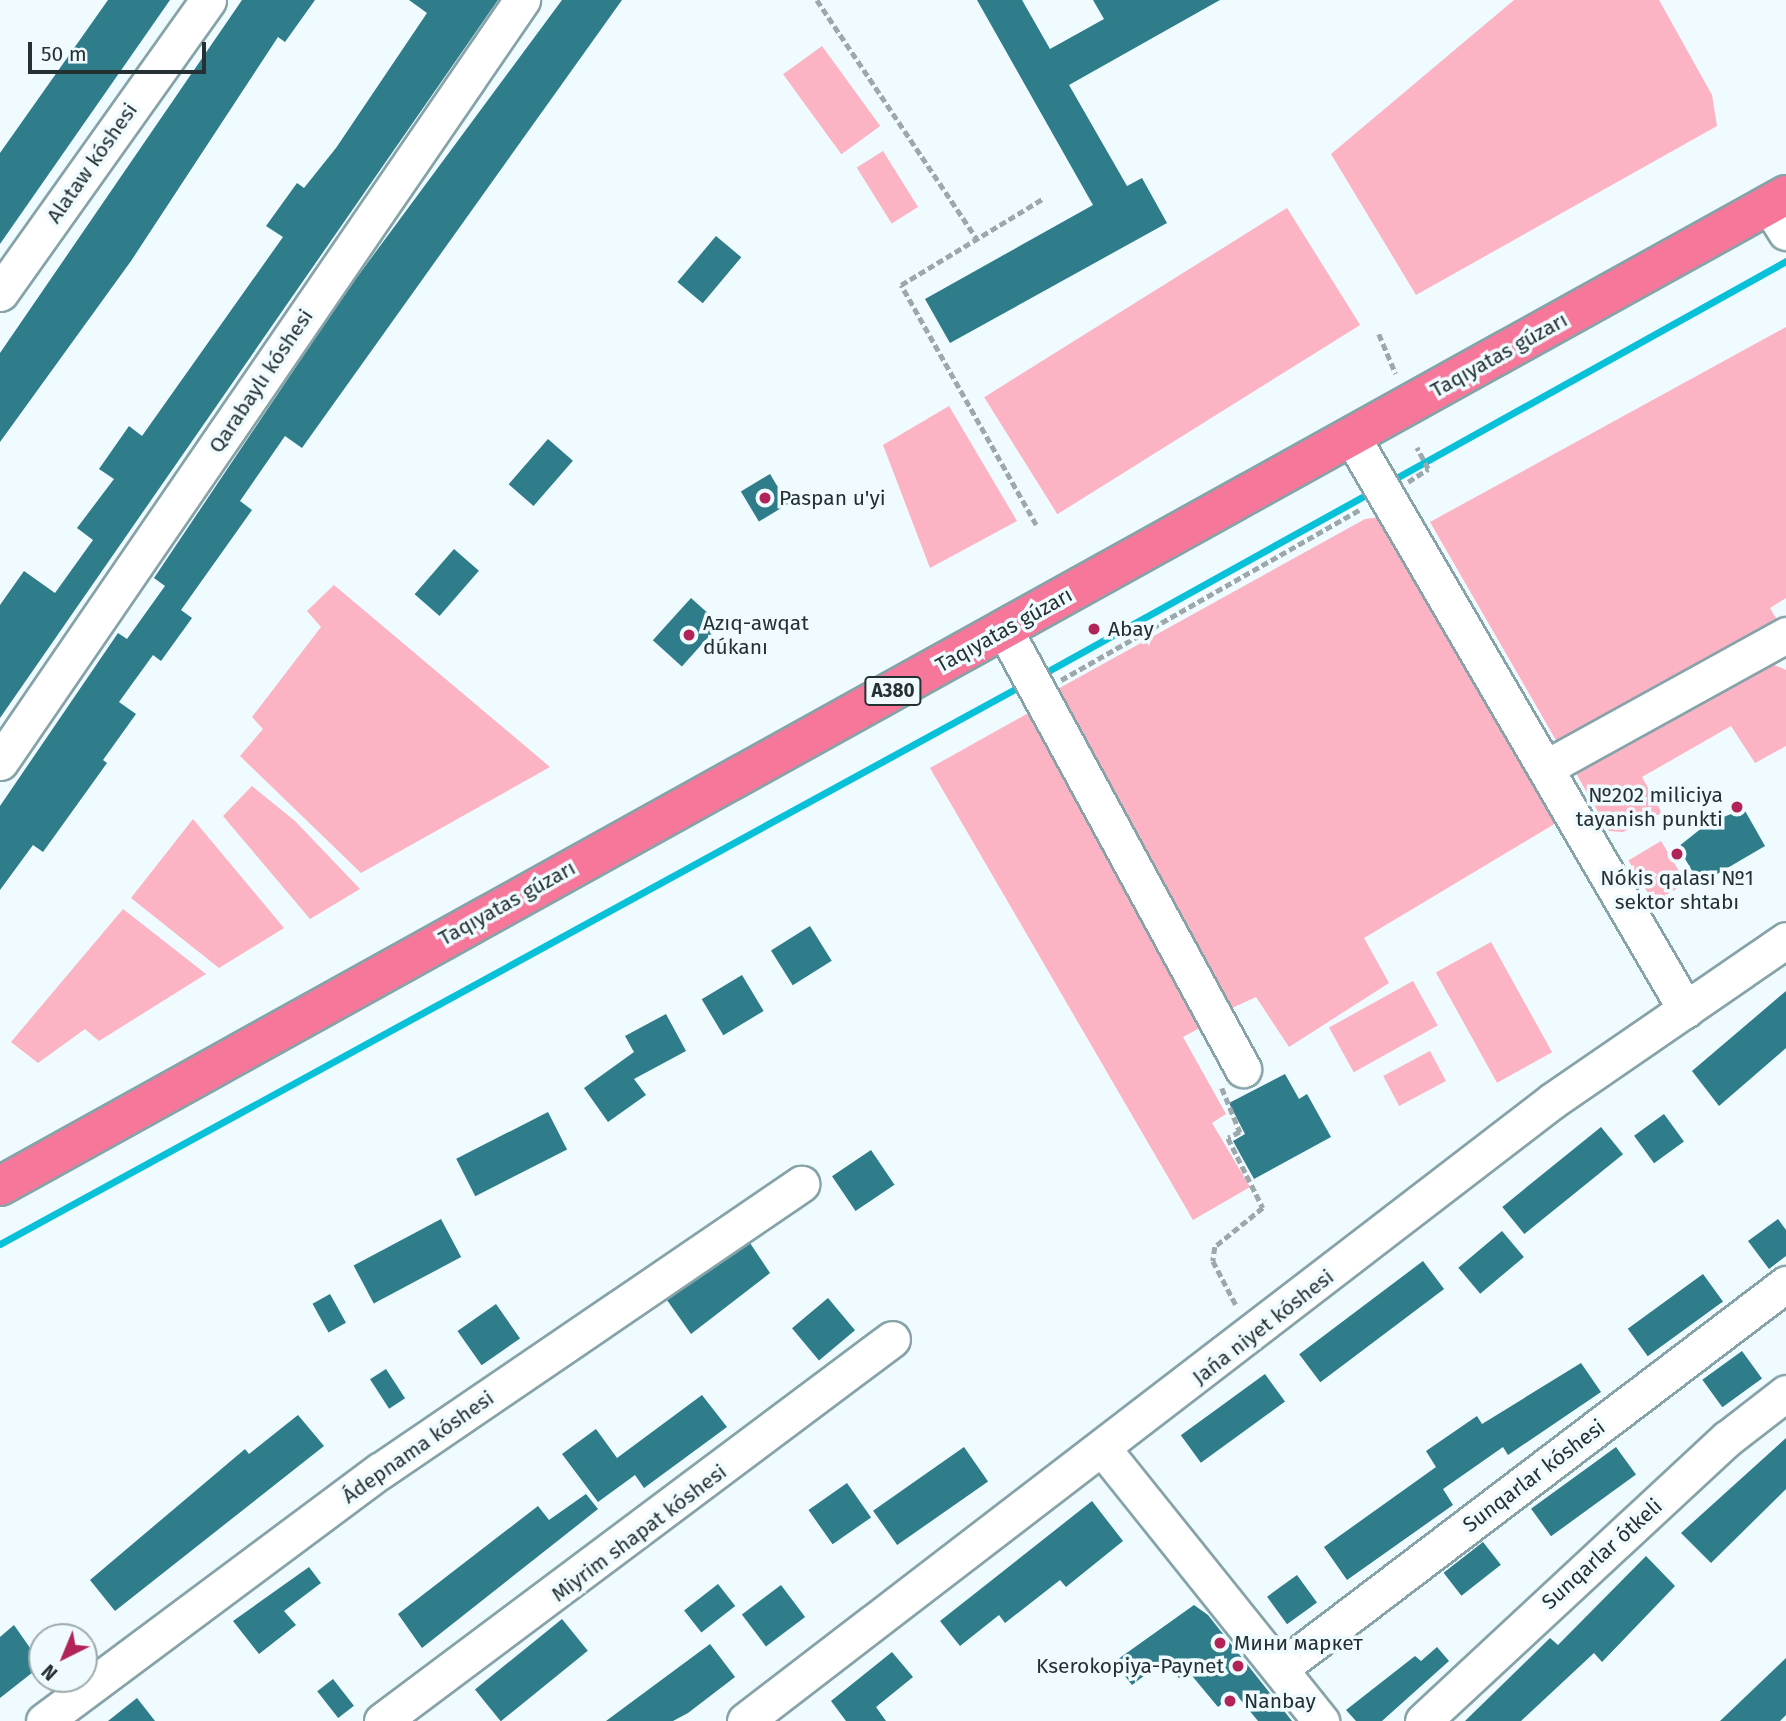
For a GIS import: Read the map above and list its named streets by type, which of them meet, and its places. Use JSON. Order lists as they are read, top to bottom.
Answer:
{
  "streets": {
    "highway": ["Taqıyatas gúzarı", "A380"],
    "street": [
      "Alataw kóshesi",
      "Qarabaylı kóshesi",
      "Jańa niyet kóshesi",
      "Ádepnama kóshesi",
      "Sunqarlar kóshesi",
      "Miyrim shapat kóshesi",
      "Sunqarlar ótkeli"
    ]
  },
  "places": [
    "Paspan u'yi",
    "Abay",
    "Azıq-awqat dúkanı",
    "№202 miliciya tayanish punkti",
    "Nókis qalası №1 sektor shtabı",
    "Мини маркет",
    "Kserokopiya-Paynet",
    "Nanbay"
  ],
  "scale_bar": "50 m",
  "north": "bottom left"
}
